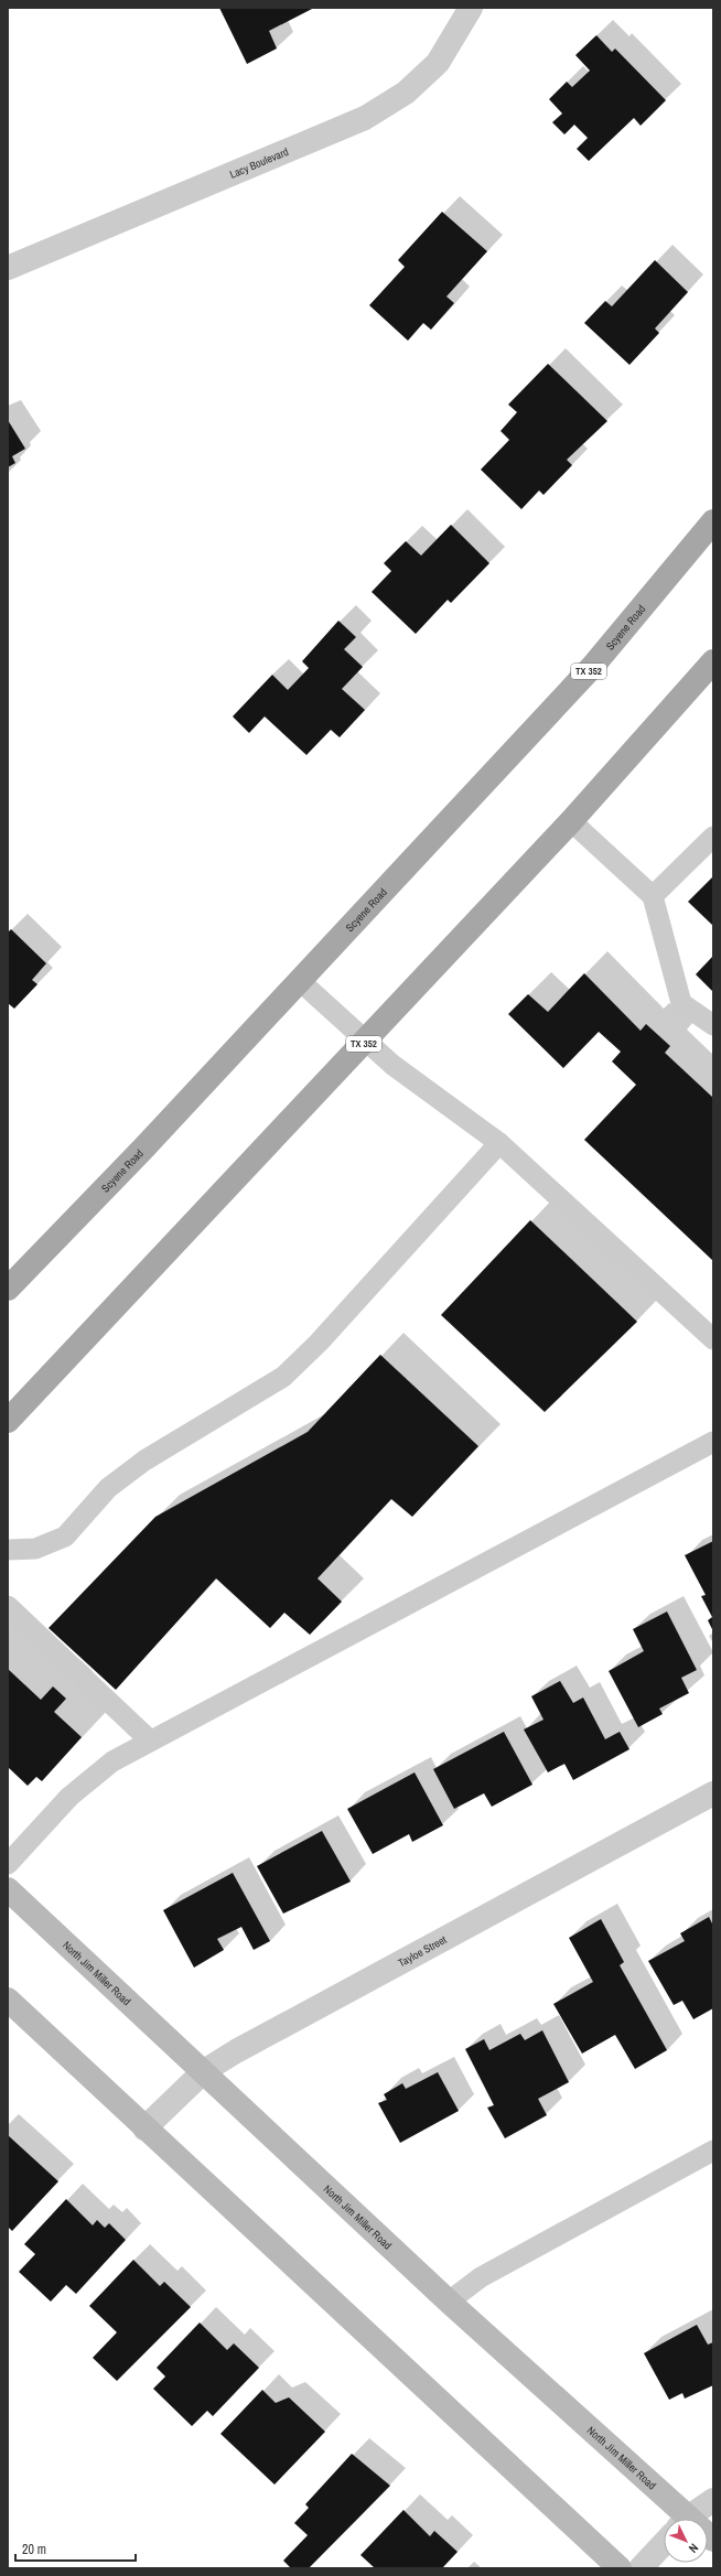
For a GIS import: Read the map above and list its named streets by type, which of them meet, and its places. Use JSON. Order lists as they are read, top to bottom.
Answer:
{
  "streets": {
    "main road": ["Scyene Road", "TX 352", "North Jim Miller Road"],
    "street": ["Lacy Boulevard", "Tayloe Street"]
  },
  "crossings": [
    ["Tayloe Street", "North Jim Miller Road"]
  ],
  "scale_bar": "20 m",
  "north": "bottom right"
}
